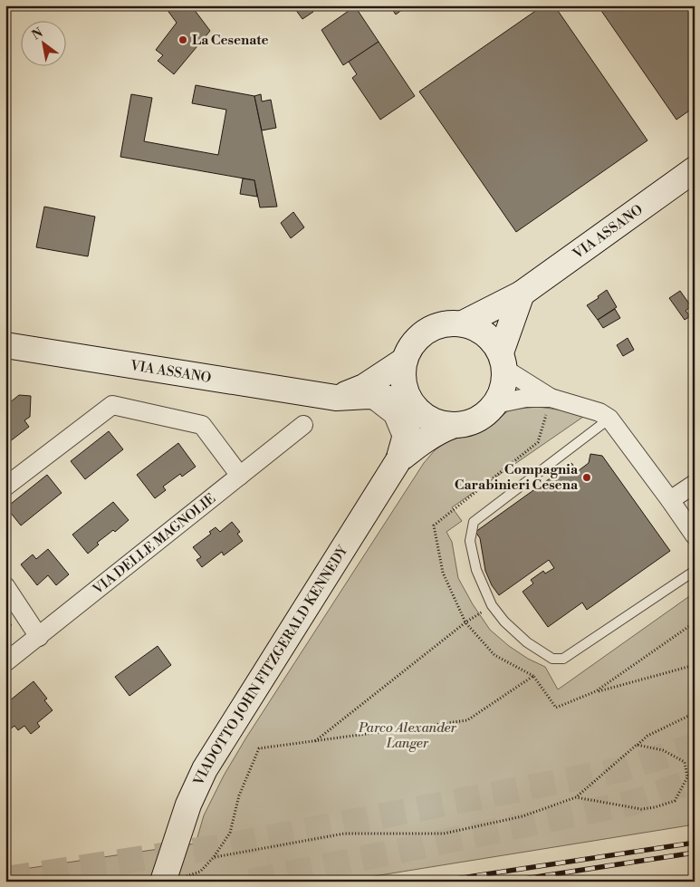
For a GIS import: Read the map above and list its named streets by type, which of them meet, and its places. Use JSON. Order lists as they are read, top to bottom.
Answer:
{
  "streets": {
    "main road": ["VIA ASSANO", "VIADOTTO JOHN FITZGERALD KENNEDY"],
    "street": ["VIA DELLE MAGNOLIE"]
  },
  "crossings": [
    ["VIA ASSANO", "VIADOTTO JOHN FITZGERALD KENNEDY"]
  ],
  "parks": ["Parco Alexander Langer"],
  "places": ["La Cesenate", "Compagnia Carabinieri Cesena"],
  "north": "top left"
}
